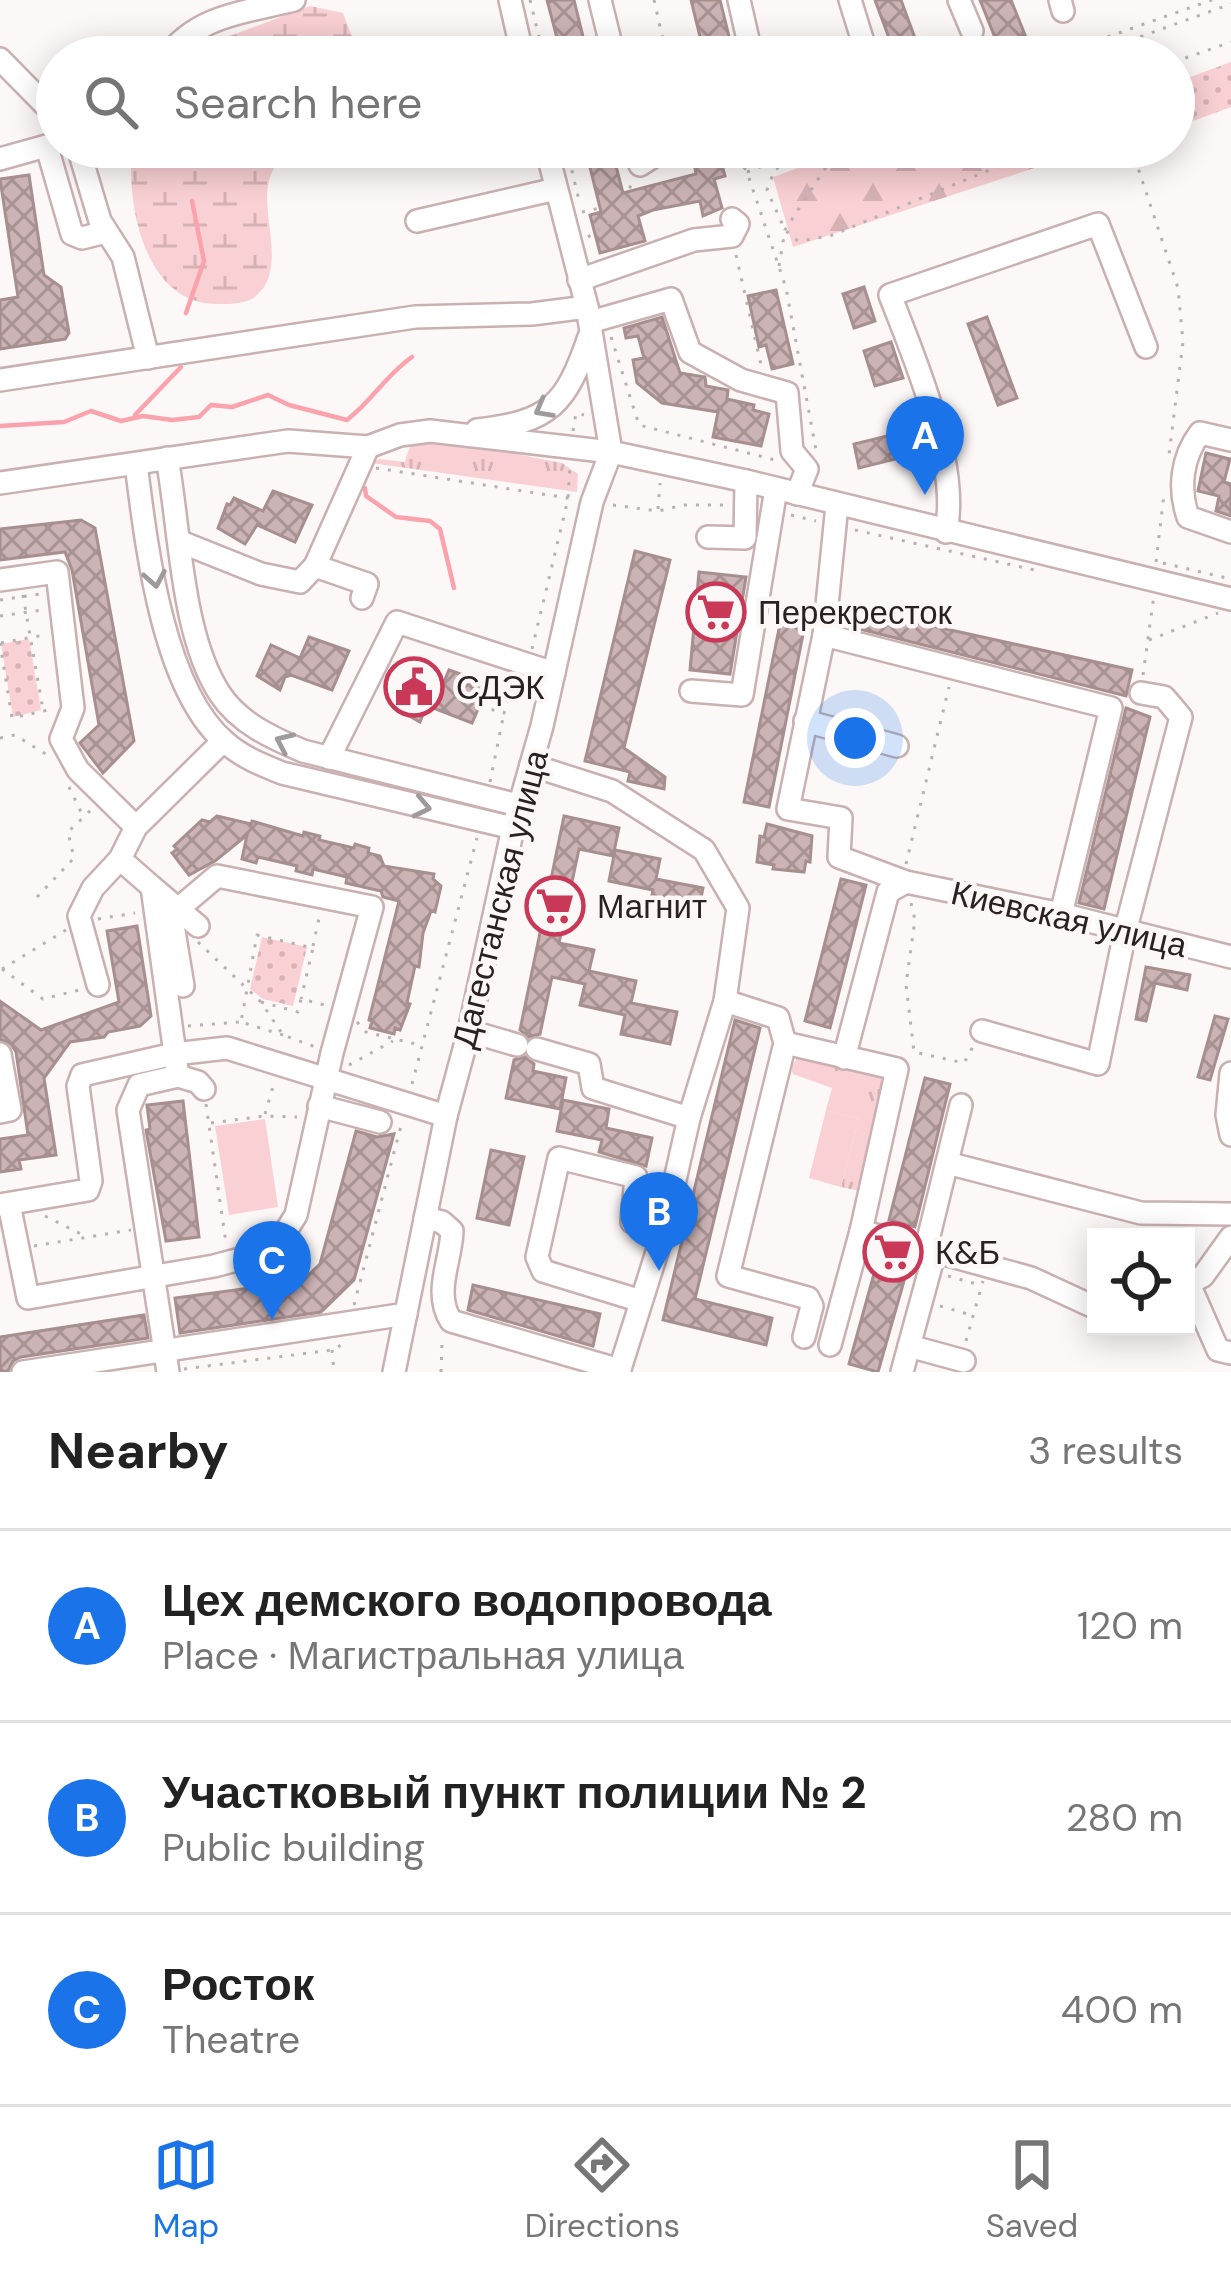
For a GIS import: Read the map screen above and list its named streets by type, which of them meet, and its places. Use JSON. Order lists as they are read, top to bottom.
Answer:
{
  "streets": {
    "street": ["Дагестанская улица", "Киевская улица"]
  },
  "places": {
    "supermarket": ["Перекресток", "Магнит", "К&Б"],
    "public building": ["СДЭК"]
  },
  "page": {
    "search": "Search here",
    "pins": ["A", "B", "C"],
    "heading": ["Nearby", "3 results"],
    "list": [
      {
        "mark": "A",
        "name": "Цех демского водопровода",
        "note": "Place · Магистральная улица",
        "value": "120 m"
      },
      {
        "mark": "B",
        "name": "Участковый пункт полиции № 2",
        "note": "Public building",
        "value": "280 m"
      },
      {
        "mark": "C",
        "name": "Росток",
        "note": "Theatre",
        "value": "400 m"
      }
    ],
    "nav": ["Map", "Directions", "Saved"]
  }
}
